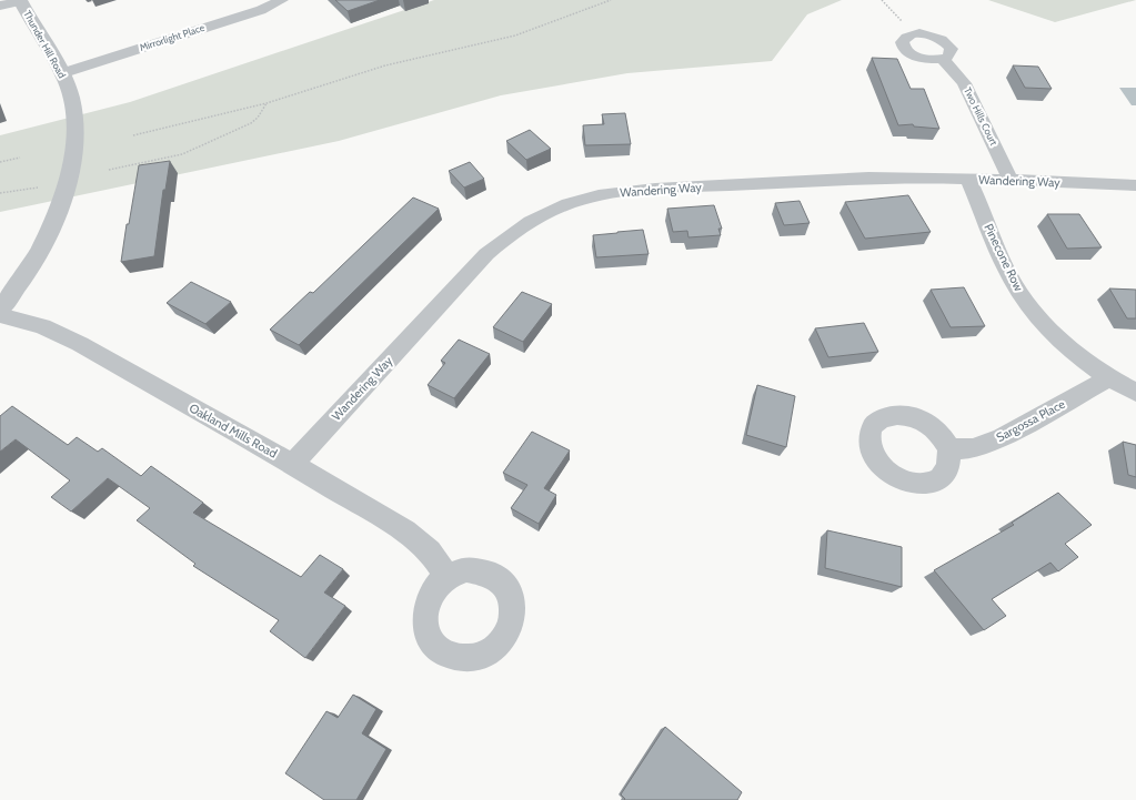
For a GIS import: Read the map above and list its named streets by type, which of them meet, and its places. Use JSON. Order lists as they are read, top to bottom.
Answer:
{
  "streets": {
    "street": [
      "Mirrorlight Place",
      "Thunder Hill Road",
      "Two Hills Court",
      "Wandering Way",
      "Pinecone Row",
      "Sargossa Place",
      "Oakland Mills Road"
    ]
  },
  "crossings": [
    ["Mirrorlight Place", "Thunder Hill Road"],
    ["Two Hills Court", "Wandering Way"],
    ["Wandering Way", "Pinecone Row"],
    ["Wandering Way", "Oakland Mills Road"],
    ["Pinecone Row", "Sargossa Place"]
  ]
}
